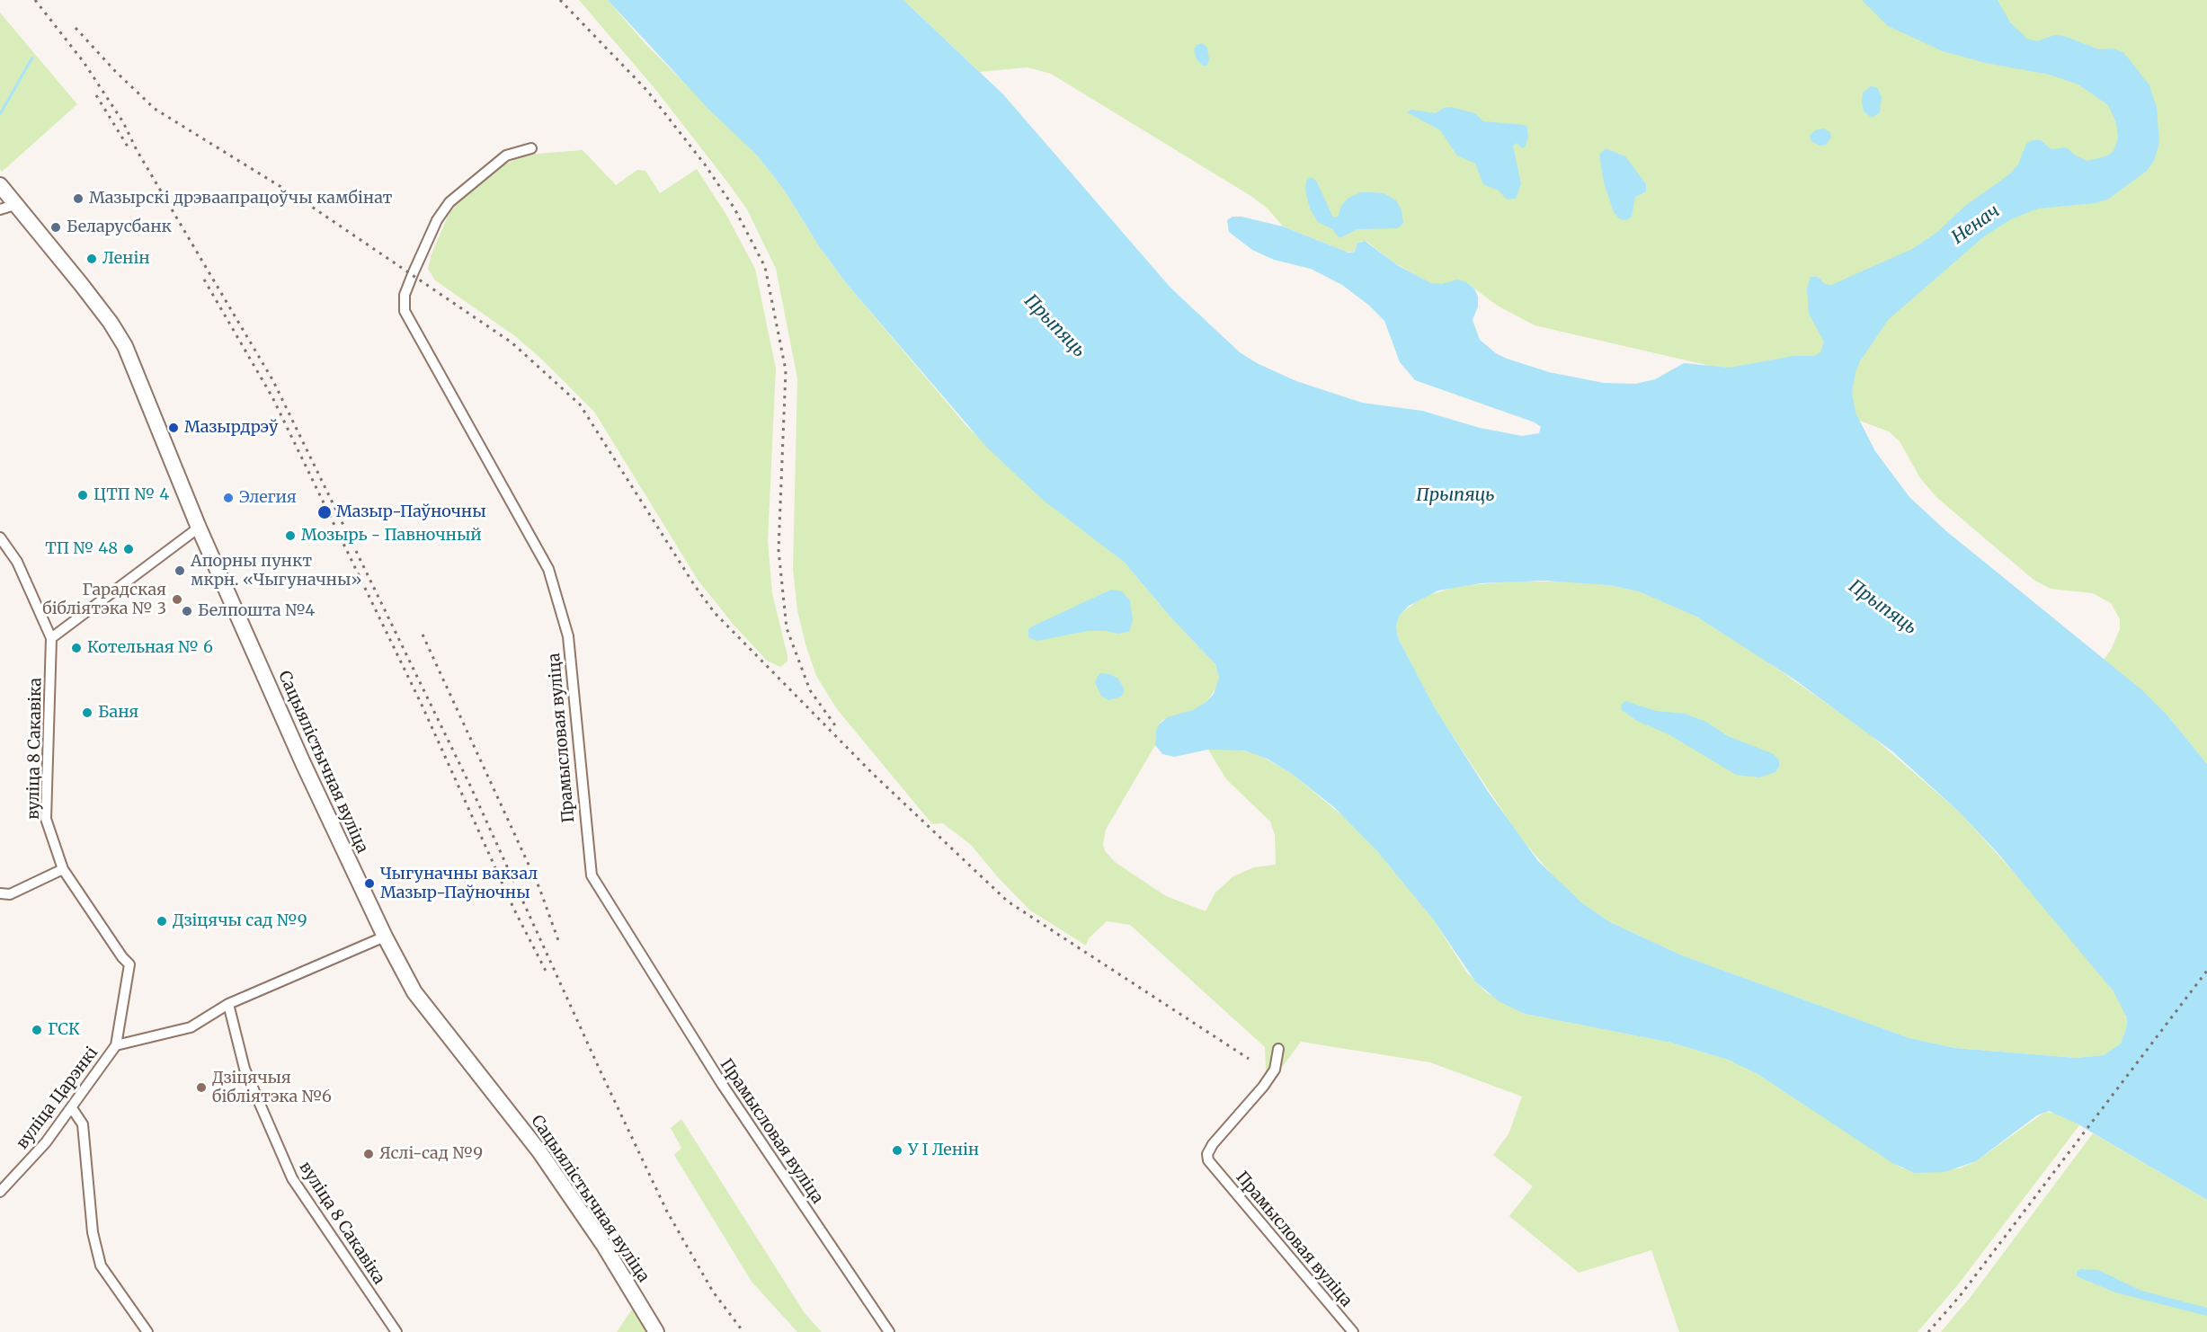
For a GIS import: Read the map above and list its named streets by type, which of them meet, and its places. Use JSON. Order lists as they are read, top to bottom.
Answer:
{
  "streets": {
    "street": [
      "Прамысловая вуліца",
      "вуліца 8 Сакавіка",
      "Сацыялістычная вуліца",
      "вуліца Царэнкі"
    ]
  },
  "crossings": [
    ["вуліца 8 Сакавіка", "вуліца Царэнкі"]
  ],
  "water": ["Ненач", "Прыпяць"],
  "places": [
    "Мазырскі дрэваапрацоўчы камбінат",
    "Беларусбанк",
    "Ленін",
    "Мазырдрэў",
    "ЦТП № 4",
    "Элегия",
    "Мазыр-Паўночны",
    "Мозырь - Павночный",
    "ТП № 48",
    "Апорны пункт мкрн. «Чыгуначны»",
    "Гарадская бібліятэка № 3",
    "Белпошта №4",
    "Котельная № 6",
    "Баня",
    "Чыгуначны вакзал Мазыр-Паўночны",
    "Дзіцячы сад №9",
    "ГСК",
    "Дзіцячыя бібліятэка №6",
    "У І Ленін",
    "Яслі-сад №9"
  ]
}
